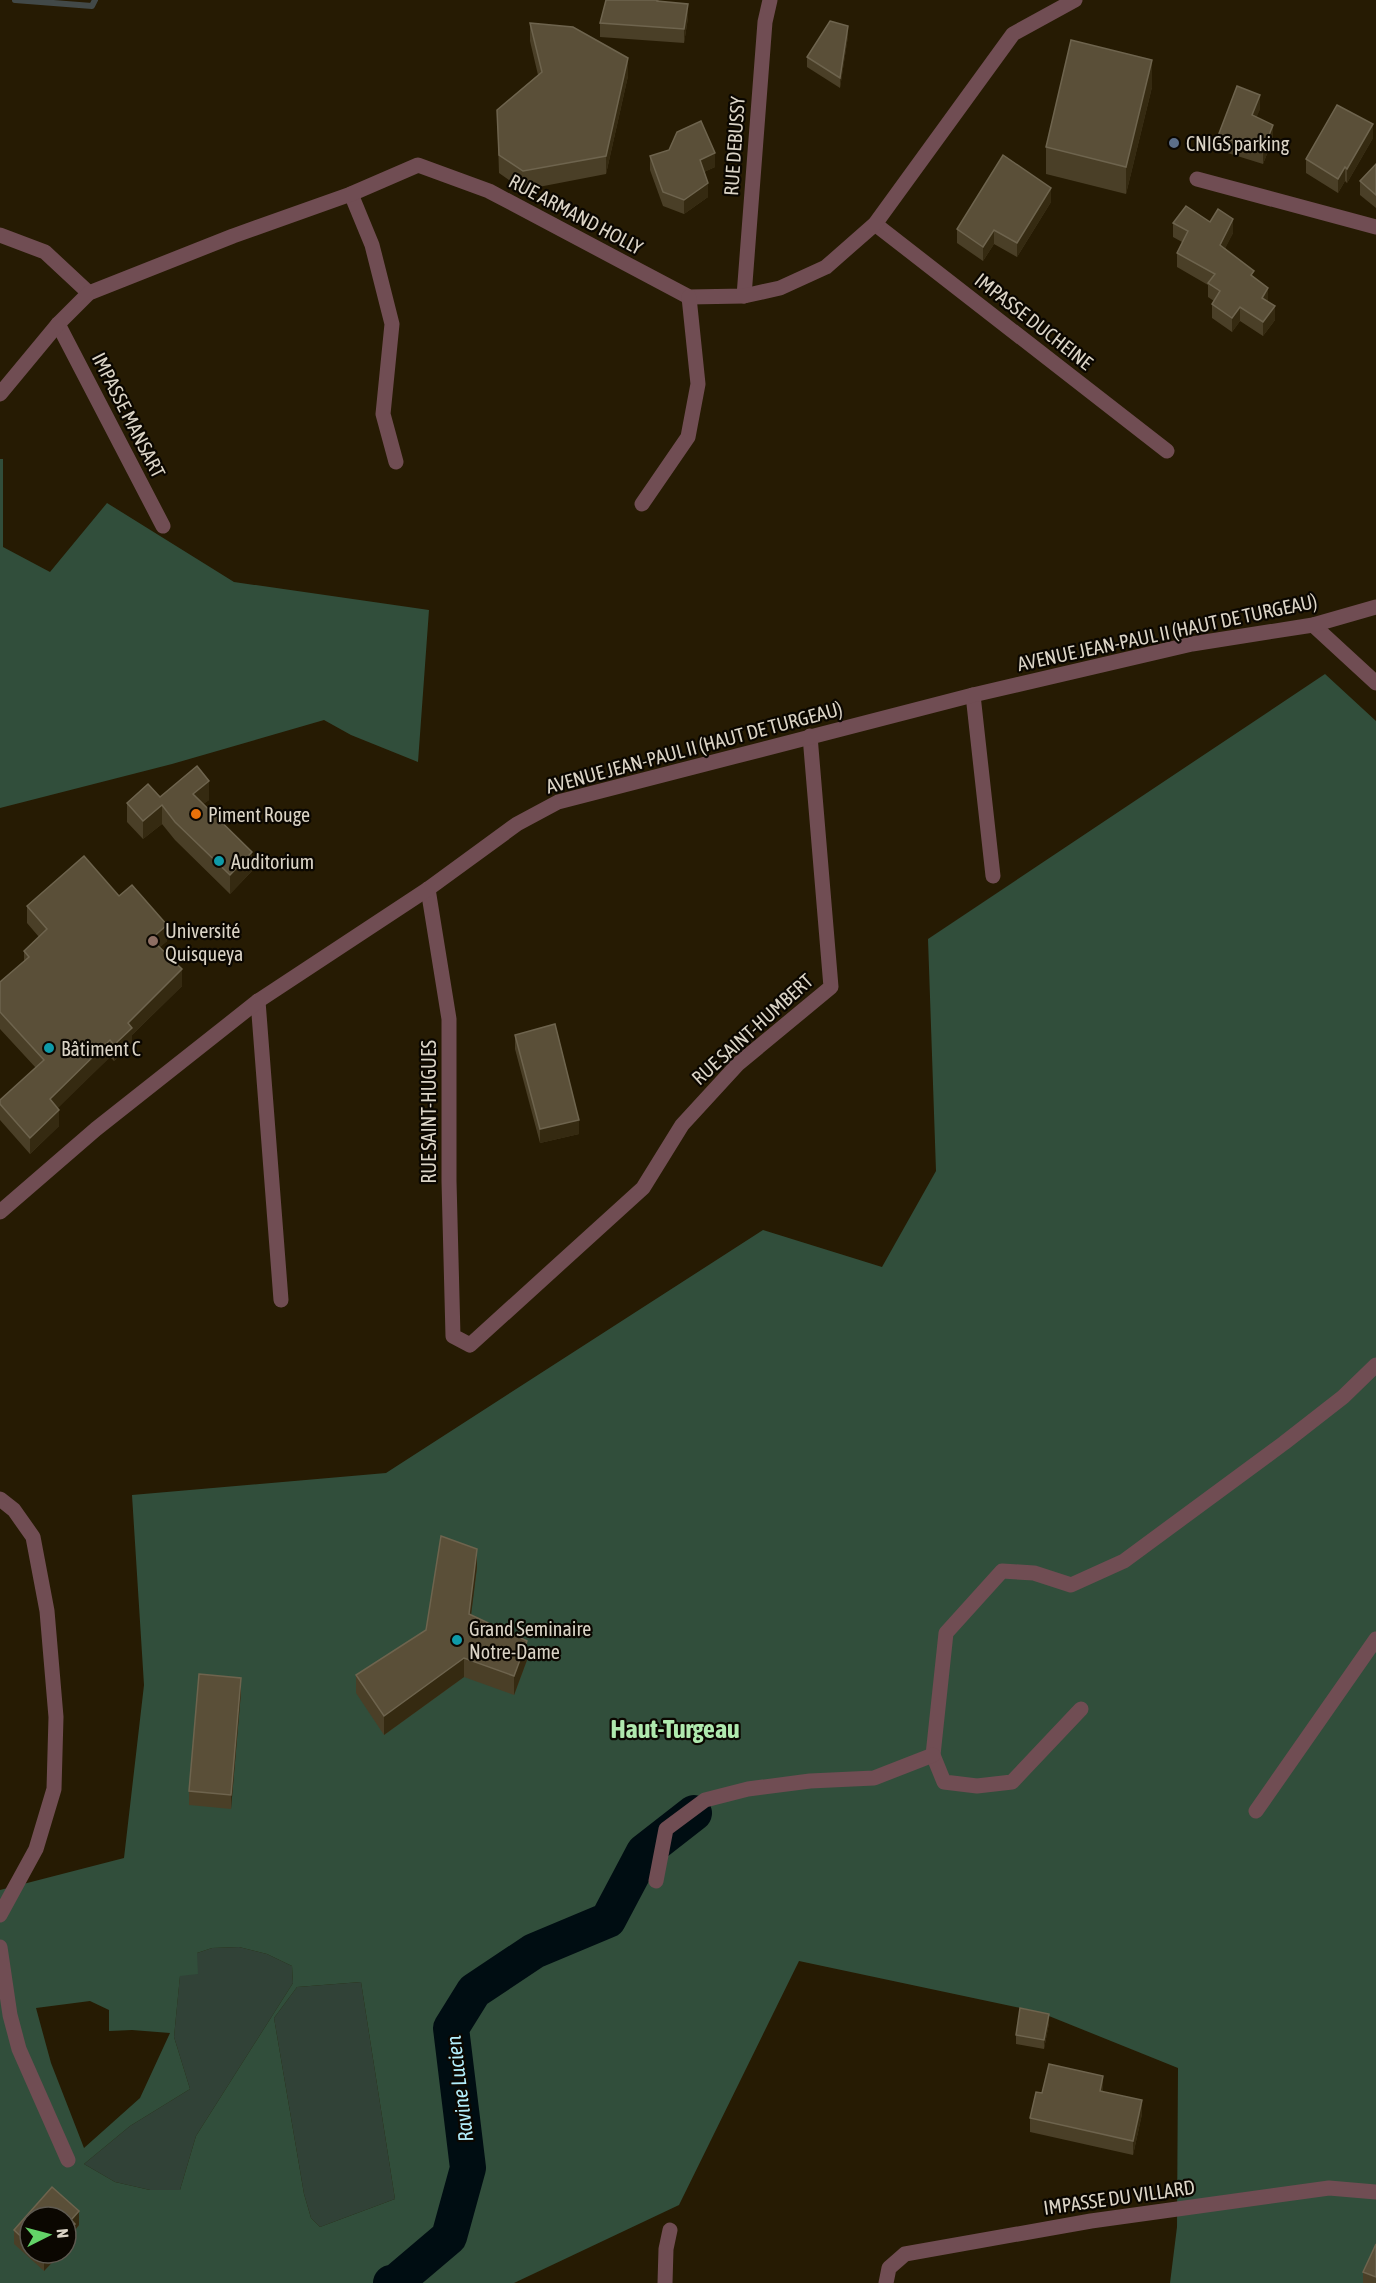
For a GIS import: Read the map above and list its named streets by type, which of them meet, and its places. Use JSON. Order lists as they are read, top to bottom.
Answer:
{
  "streets": {
    "street": [
      "RUE DEBUSSY",
      "RUE ARMAND HOLLY",
      "IMPASSE DUCHEINE",
      "IMPASSE MANSART",
      "AVENUE JEAN-PAUL II (HAUT DE TURGEAU)",
      "RUE SAINT-HUMBERT",
      "RUE SAINT-HUGUES",
      "IMPASSE DU VILLARD"
    ]
  },
  "crossings": [
    ["RUE DEBUSSY", "RUE ARMAND HOLLY"],
    ["RUE ARMAND HOLLY", "IMPASSE DUCHEINE"],
    ["RUE ARMAND HOLLY", "IMPASSE MANSART"],
    ["AVENUE JEAN-PAUL II (HAUT DE TURGEAU)", "RUE SAINT-HUMBERT"],
    ["AVENUE JEAN-PAUL II (HAUT DE TURGEAU)", "RUE SAINT-HUGUES"],
    ["RUE SAINT-HUMBERT", "RUE SAINT-HUGUES"]
  ],
  "districts": ["Haut-Turgeau"],
  "water": ["Ravine Lucien"],
  "places": [
    "CNIGS parking",
    "Piment Rouge",
    "Auditorium",
    "Université Quisqueya",
    "Bâtiment C",
    "Grand Seminaire Notre-Dame"
  ],
  "north": "right"
}
